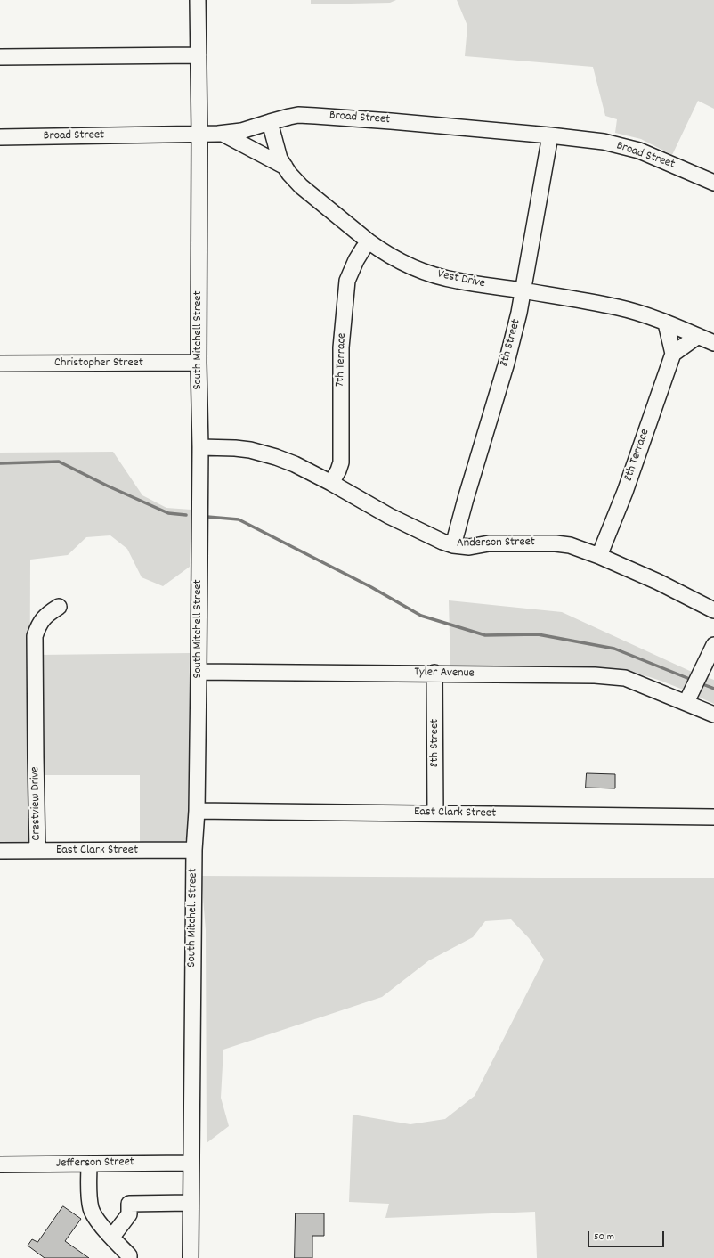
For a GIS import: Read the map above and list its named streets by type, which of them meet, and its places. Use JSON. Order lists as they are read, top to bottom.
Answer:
{
  "streets": {
    "street": [
      "Broad Street",
      "Vest Drive",
      "South Mitchell Street",
      "8th Street",
      "7th Terrace",
      "Christopher Street",
      "8th Terrace",
      "Anderson Street",
      "Tyler Avenue",
      "Crestview Drive",
      "East Clark Street",
      "Jefferson Street"
    ]
  },
  "crossings": [
    ["Broad Street", "Vest Drive"],
    ["Broad Street", "South Mitchell Street"],
    ["Broad Street", "8th Street"],
    ["Vest Drive", "8th Street"],
    ["Vest Drive", "7th Terrace"],
    ["South Mitchell Street", "Christopher Street"],
    ["South Mitchell Street", "Anderson Street"],
    ["South Mitchell Street", "Tyler Avenue"],
    ["South Mitchell Street", "East Clark Street"],
    ["South Mitchell Street", "Jefferson Street"],
    ["8th Street", "Anderson Street"],
    ["8th Street", "Tyler Avenue"],
    ["8th Street", "East Clark Street"],
    ["7th Terrace", "Anderson Street"],
    ["8th Terrace", "Anderson Street"],
    ["Crestview Drive", "East Clark Street"]
  ],
  "scale_bar": "50 m"
}
